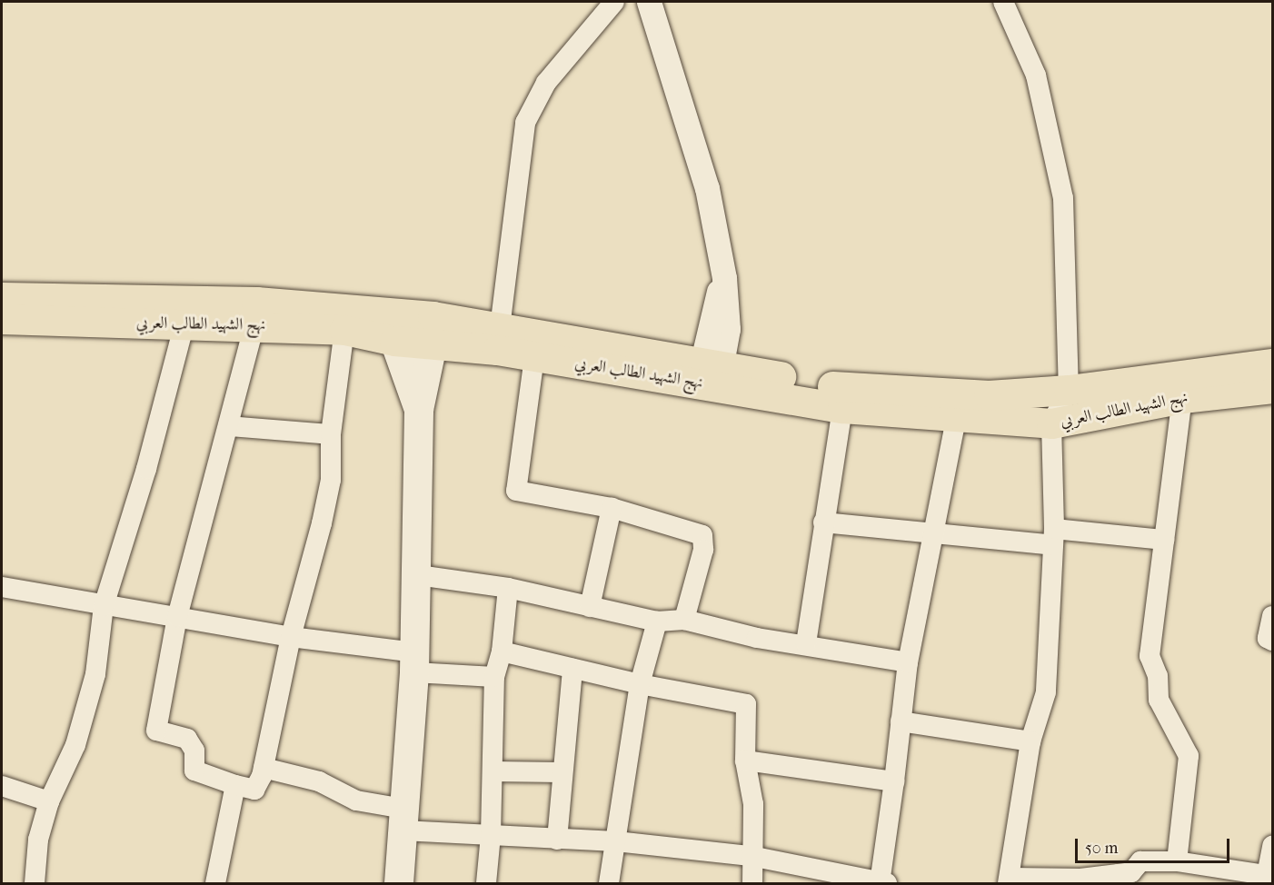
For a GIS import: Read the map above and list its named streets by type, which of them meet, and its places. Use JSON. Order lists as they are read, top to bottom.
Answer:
{
  "streets": {
    "main road": ["نهج الشهيد الطالب العربي"]
  },
  "scale_bar": "50 m"
}
